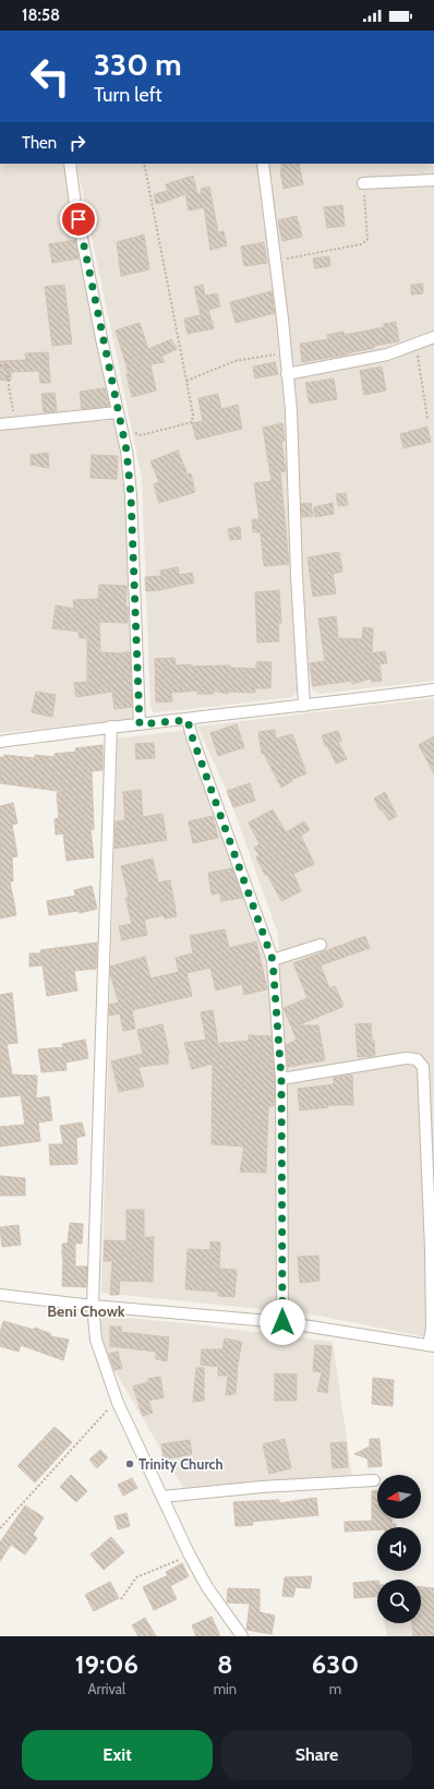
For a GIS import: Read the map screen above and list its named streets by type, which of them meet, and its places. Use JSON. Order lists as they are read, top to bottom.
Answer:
{
  "districts": ["Beni Chowk"],
  "places": ["Trinity Church"],
  "north": "left",
  "page": {
    "status": "18:58",
    "turn": ["330 m", "Turn left"],
    "then": "Then",
    "eta": [
      "19:06",
      "Arrival",
      "8",
      "min",
      "630",
      "m"
    ],
    "buttons": ["Exit", "Share"]
  }
}
